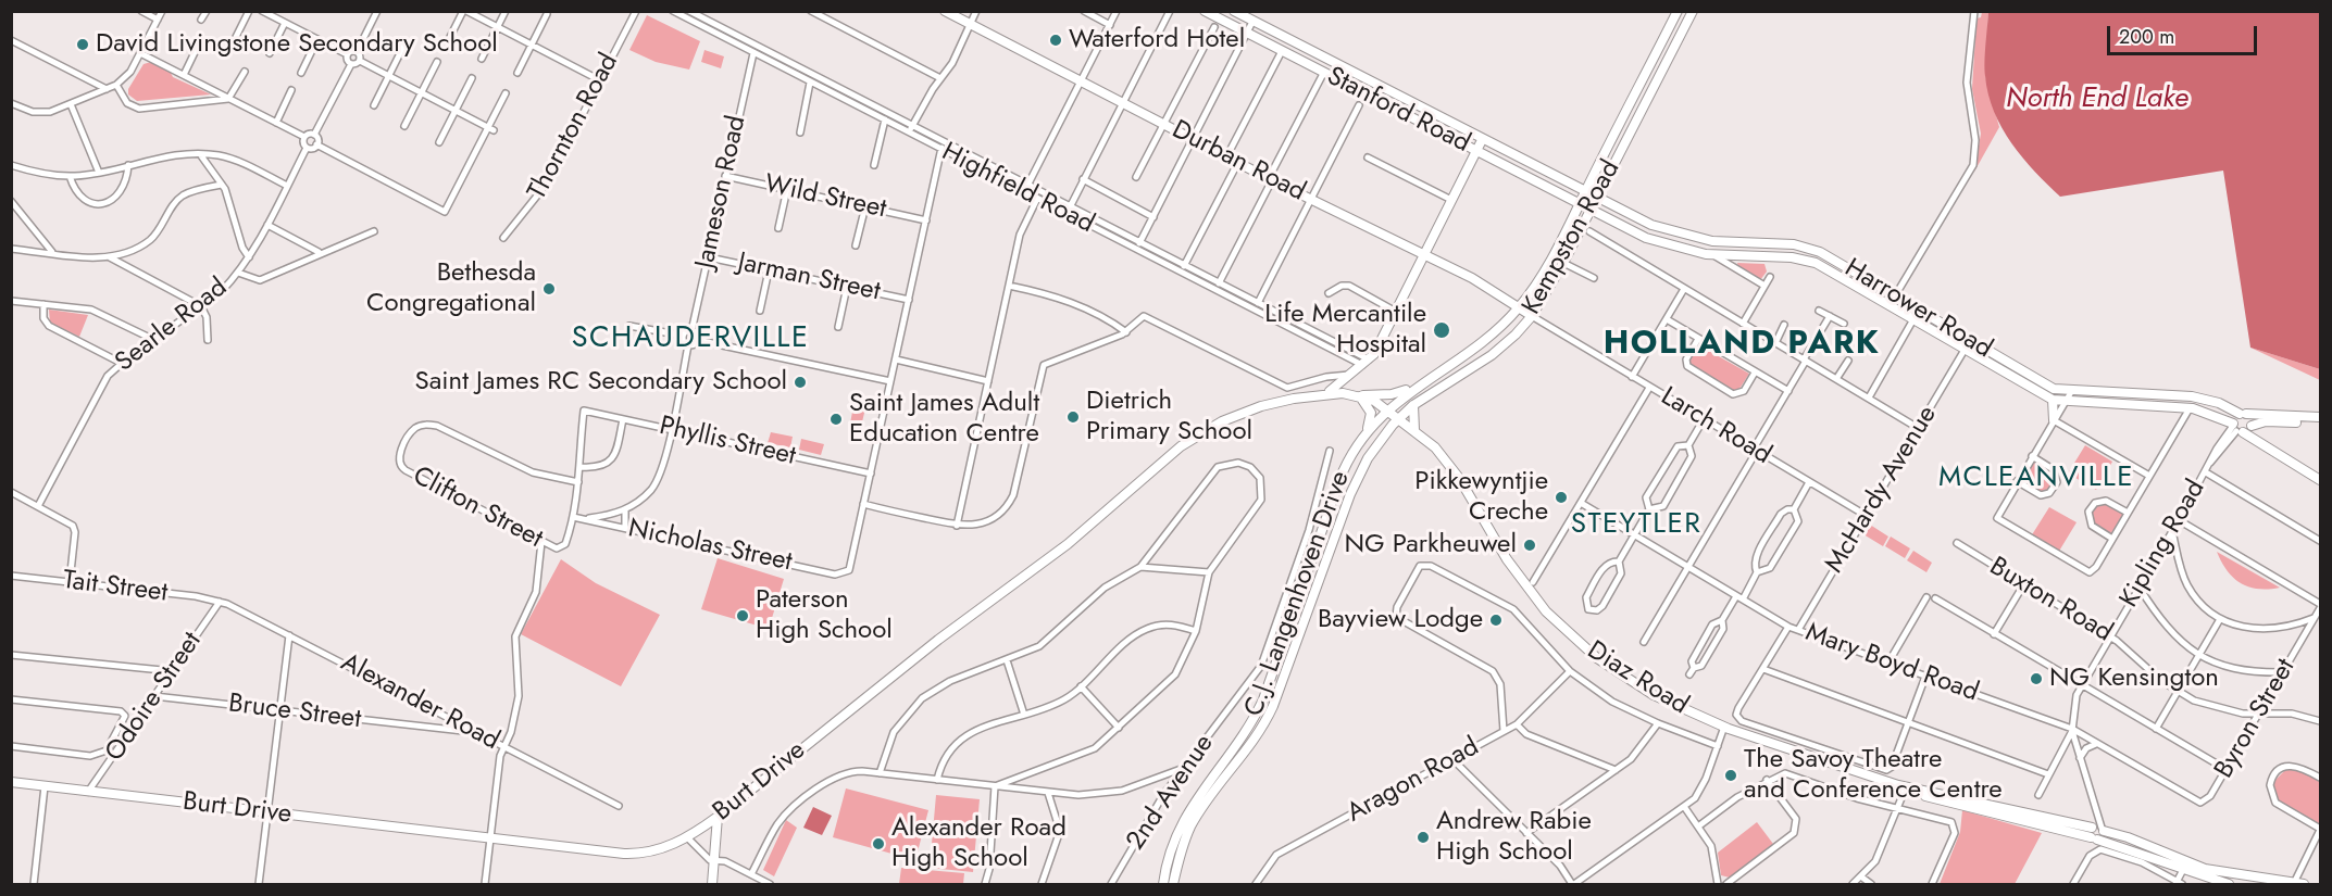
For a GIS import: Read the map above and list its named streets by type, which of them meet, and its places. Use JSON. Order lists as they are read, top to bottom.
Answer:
{
  "streets": {
    "main road": [
      "Stanford Road",
      "Durban Road",
      "Kempston Road",
      "Harrower Road",
      "C.J. Langenhoven Drive",
      "Diaz Road",
      "Burt Drive"
    ],
    "street": [
      "Thornton Road",
      "Highfield Road",
      "Jameson Road",
      "Wild Street",
      "Jarman Street",
      "Searle Road",
      "Larch Road",
      "Phyllis Street",
      "McHardy Avenue",
      "Clifton Street",
      "Kipling Road",
      "Nicholas Street",
      "Tait Street",
      "Buxton Road",
      "Mary Boyd Road",
      "Odoire Street",
      "Alexander Road",
      "Bruce Street",
      "Byron Street",
      "Aragon Road",
      "2nd Avenue"
    ]
  },
  "crossings": [
    ["Stanford Road", "Kempston Road"],
    ["Stanford Road", "Harrower Road"],
    ["Durban Road", "Kempston Road"],
    ["Durban Road", "Larch Road"],
    ["Highfield Road", "Jameson Road"],
    ["Jameson Road", "Wild Street"],
    ["Jameson Road", "Jarman Street"],
    ["Kempston Road", "Harrower Road"],
    ["Kempston Road", "Larch Road"],
    ["Kempston Road", "C.J. Langenhoven Drive"],
    ["Kempston Road", "Diaz Road"],
    ["Kempston Road", "Burt Drive"],
    ["Harrower Road", "McHardy Avenue"],
    ["Harrower Road", "Kipling Road"],
    ["Larch Road", "McHardy Avenue"],
    ["McHardy Avenue", "Mary Boyd Road"],
    ["Clifton Street", "Nicholas Street"],
    ["Kipling Road", "Buxton Road"],
    ["Kipling Road", "Mary Boyd Road"],
    ["Kipling Road", "Diaz Road"],
    ["Tait Street", "Odoire Street"],
    ["Tait Street", "Alexander Road"],
    ["C.J. Langenhoven Drive", "Diaz Road"],
    ["C.J. Langenhoven Drive", "Burt Drive"],
    ["Buxton Road", "Byron Street"],
    ["Mary Boyd Road", "Byron Street"],
    ["Diaz Road", "Aragon Road"],
    ["Diaz Road", "Burt Drive"],
    ["Odoire Street", "Alexander Road"],
    ["Odoire Street", "Bruce Street"],
    ["Odoire Street", "Burt Drive"],
    ["Alexander Road", "Bruce Street"]
  ],
  "districts": [
    "SCHAUDERVILLE",
    "HOLLAND PARK",
    "MCLEANVILLE",
    "STEYTLER"
  ],
  "water": ["North End Lake"],
  "places": [
    "Waterford Hotel",
    "David Livingstone Secondary School",
    "Bethesda Congregational",
    "Life Mercantile Hospital",
    "Saint James RC Secondary School",
    "Dietrich Primary School",
    "Saint James Adult Education Centre",
    "Pikkewyntjie Creche",
    "NG Parkheuwel",
    "Paterson High School",
    "Bayview Lodge",
    "NG Kensington",
    "The Savoy Theatre and Conference Centre",
    "Andrew Rabie High School",
    "Alexander Road High School"
  ],
  "scale_bar": "200 m"
}
